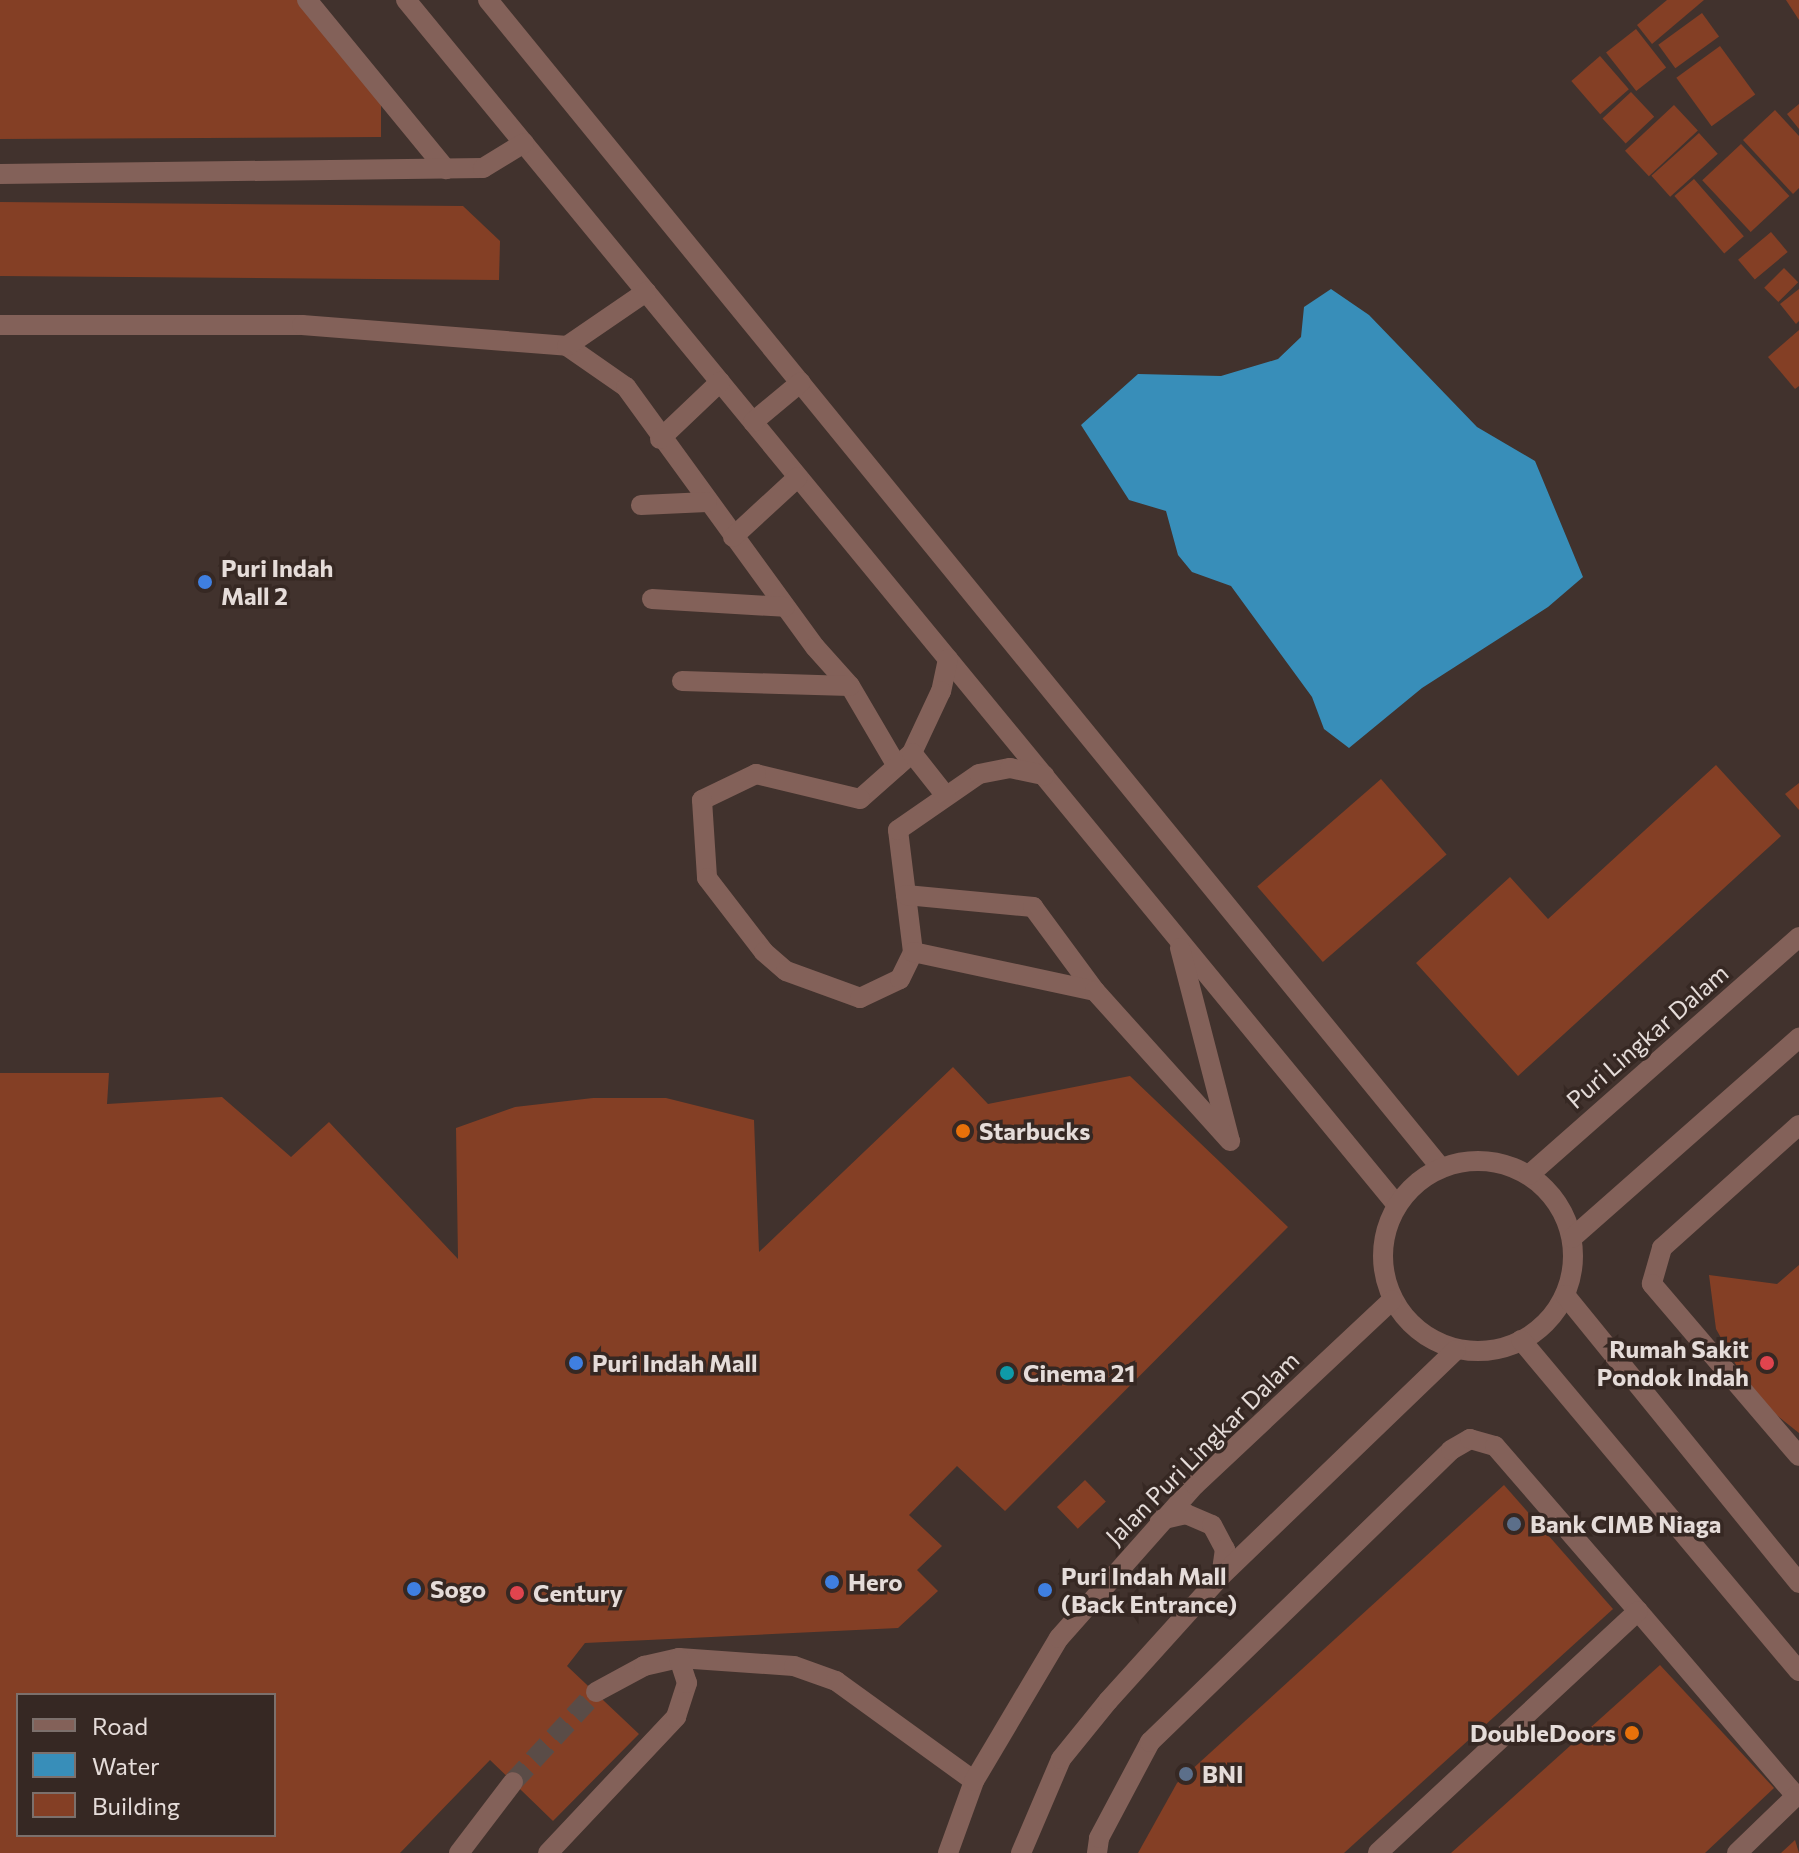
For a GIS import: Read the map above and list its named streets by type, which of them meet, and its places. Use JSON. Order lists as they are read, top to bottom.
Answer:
{
  "streets": {
    "street": ["Puri Lingkar Dalam", "Jalan Puri Lingkar Dalam"]
  },
  "crossings": [
    ["Puri Lingkar Dalam", "Jalan Puri Lingkar Dalam"]
  ],
  "places": [
    "Puri Indah Mall 2",
    "Starbucks",
    "Puri Indah Mall",
    "Rumah Sakit Pondok Indah",
    "Cinema 21",
    "Bank CIMB Niaga",
    "Hero",
    "Sogo",
    "Puri Indah Mall (Back Entrance)",
    "Century",
    "DoubleDoors",
    "BNI"
  ],
  "legend": ["Road", "Water", "Building"]
}
